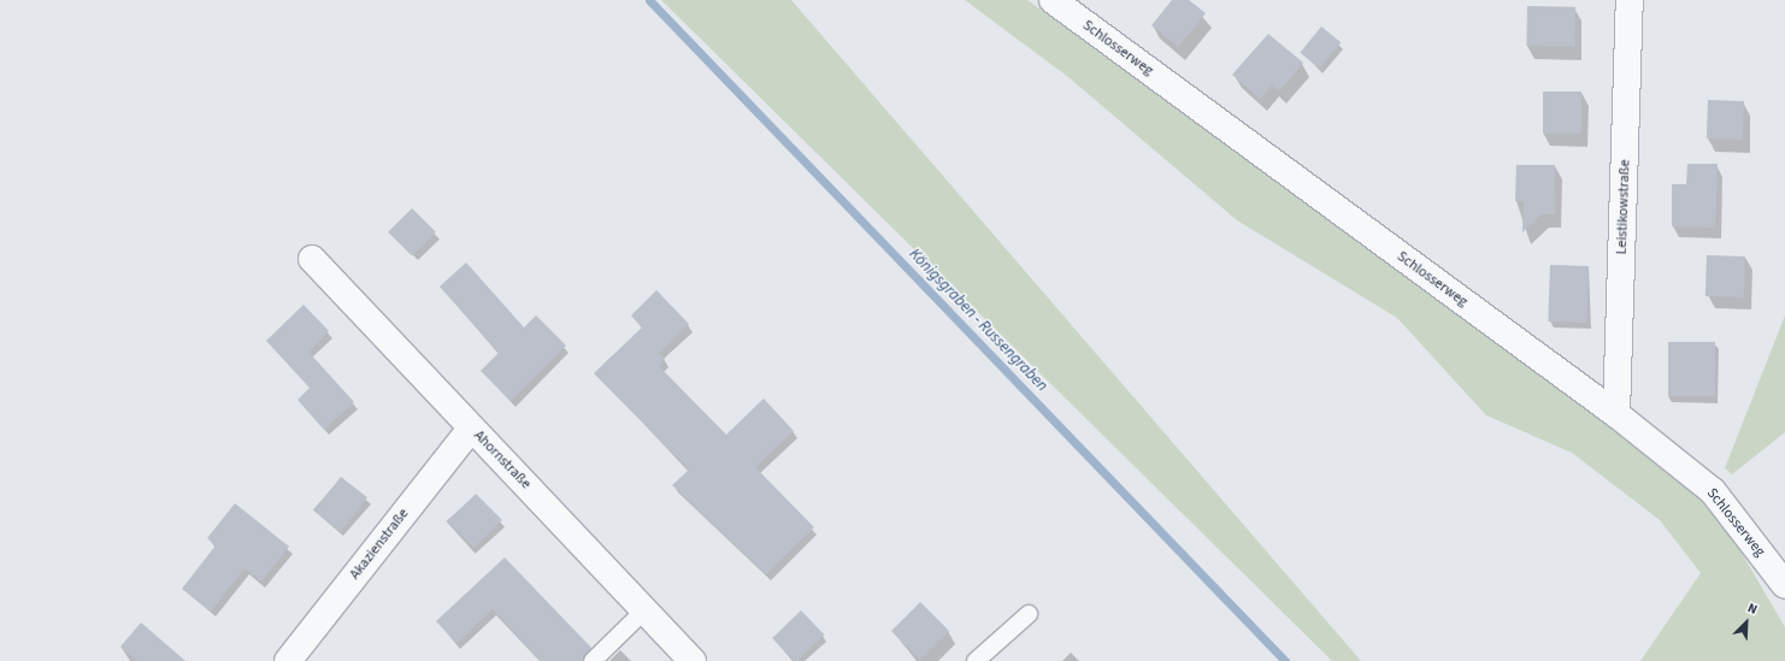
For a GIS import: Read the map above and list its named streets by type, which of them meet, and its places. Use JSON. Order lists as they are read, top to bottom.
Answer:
{
  "streets": {
    "street": [
      "Schlosserweg",
      "Leistikowstraße",
      "Ahornstraße",
      "Akazienstraße"
    ]
  },
  "crossings": [
    ["Schlosserweg", "Leistikowstraße"],
    ["Ahornstraße", "Akazienstraße"]
  ],
  "water": ["Königsgraben - Russengraben"],
  "north": "top right"
}
